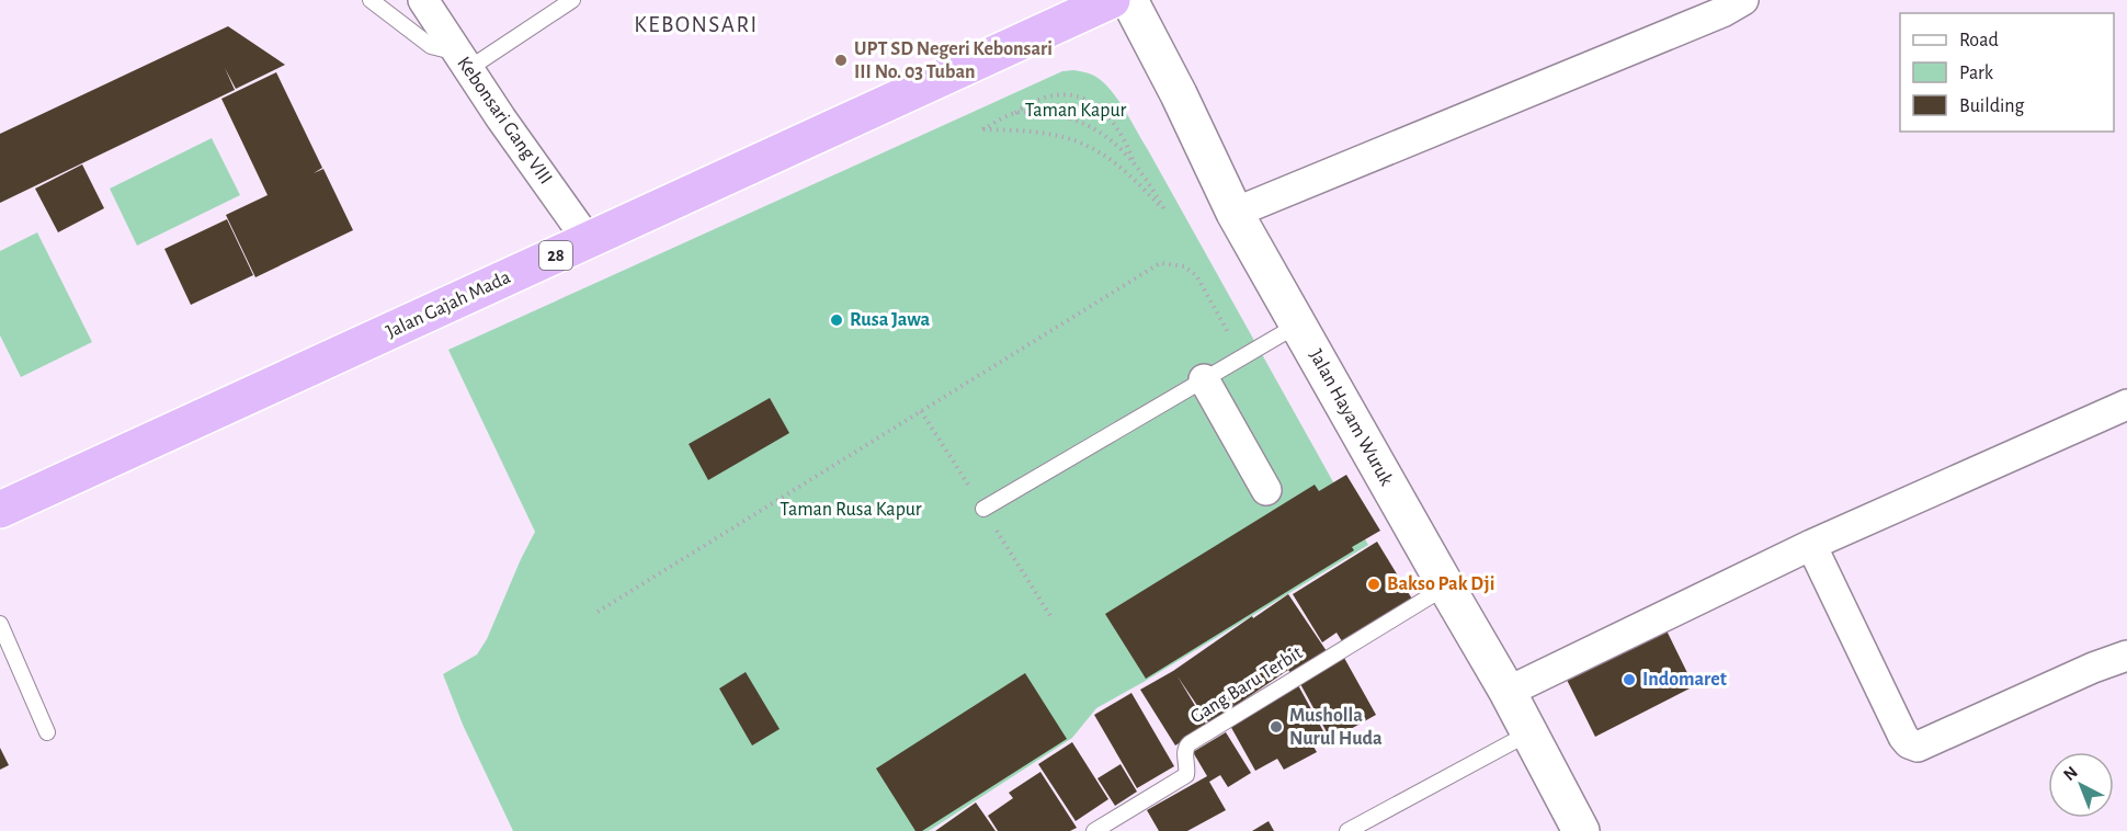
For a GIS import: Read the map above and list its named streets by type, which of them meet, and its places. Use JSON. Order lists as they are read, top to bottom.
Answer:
{
  "streets": {
    "highway": ["28", "Jalan Gajah Mada"],
    "main road": ["Jalan Hayam Wuruk"],
    "street": ["Kebonsari Gang VIII"],
    "lane": ["Gang Baru Terbit"]
  },
  "crossings": [
    ["Kebonsari Gang VIII", "Jalan Gajah Mada"],
    ["Jalan Hayam Wuruk", "Gang Baru Terbit"]
  ],
  "districts": ["KEBONSARI"],
  "parks": ["Taman Kapur", "Taman Rusa Kapur"],
  "places": [
    "UPT SD Negeri Kebonsari III No. 03 Tuban",
    "Rusa Jawa",
    "Bakso Pak Dji",
    "Indomaret",
    "Musholla Nurul Huda"
  ],
  "legend": ["Road", "Park", "Building"],
  "north": "top left"
}
